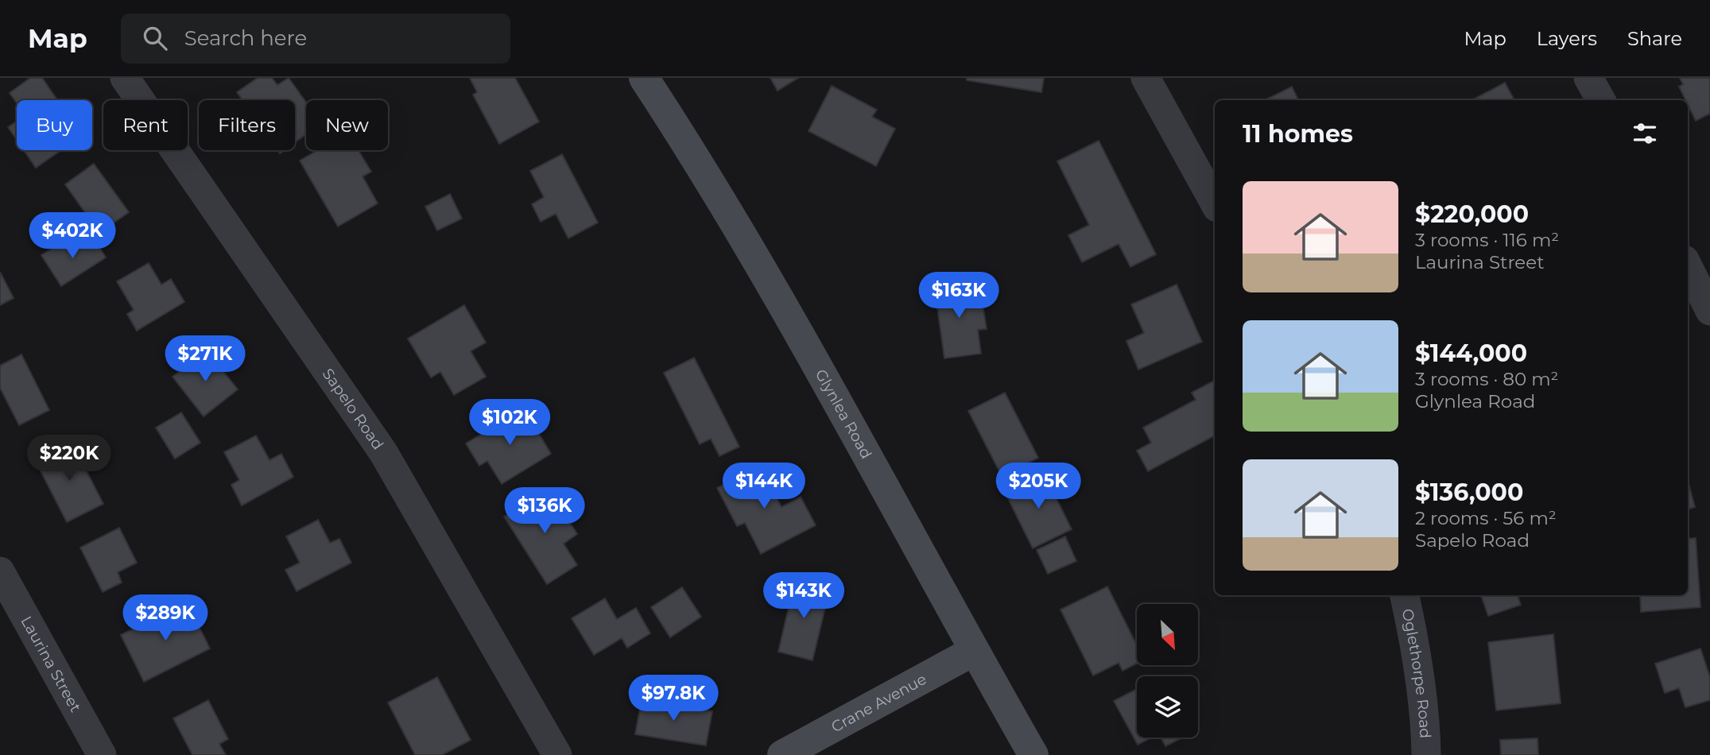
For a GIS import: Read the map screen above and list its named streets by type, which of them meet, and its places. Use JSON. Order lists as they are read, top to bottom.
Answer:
{
  "streets": {
    "street": [
      "Sapelo Road",
      "Glynlea Road",
      "Laurina Street",
      "Oglethorpe Road",
      "Crane Avenue"
    ]
  },
  "crossings": [
    ["Glynlea Road", "Crane Avenue"]
  ],
  "north": "bottom right",
  "page": {
    "header": "Map",
    "search": "Search here",
    "nav": ["Map", "Layers", "Share"],
    "chip": [
      "Buy",
      "Rent",
      "Filters",
      "New"
    ],
    "heading": "11 homes",
    "list": [
      {
        "name": "$220,000",
        "note": "3 rooms · 116 m² · Laurina Street"
      },
      {
        "name": "$144,000",
        "note": "3 rooms · 80 m² · Glynlea Road"
      },
      {
        "name": "$136,000",
        "note": "2 rooms · 56 m² · Sapelo Road"
      }
    ],
    "price": [
      "$402K",
      "$163K",
      "$271K",
      "$102K",
      "$220K",
      "$144K",
      "$205K",
      "$136K",
      "$143K",
      "$289K",
      "$97.8K"
    ]
  }
}
